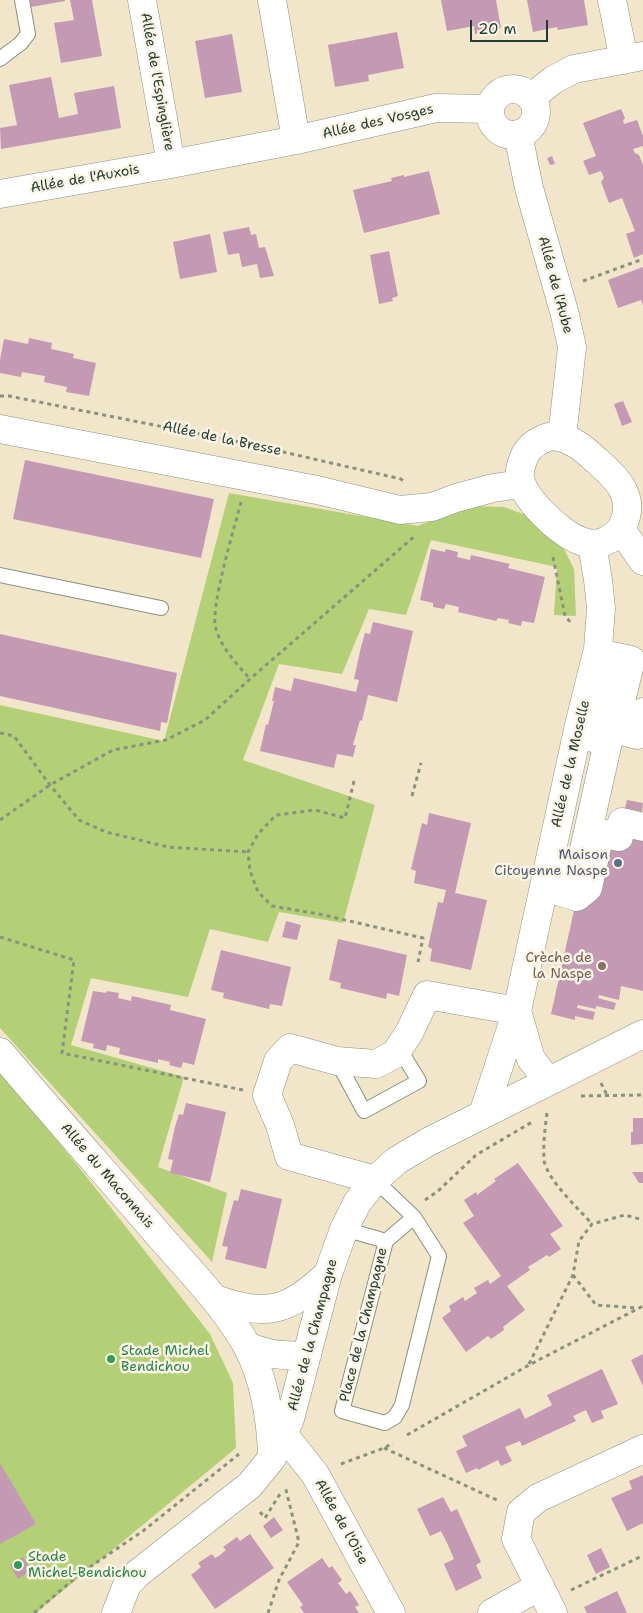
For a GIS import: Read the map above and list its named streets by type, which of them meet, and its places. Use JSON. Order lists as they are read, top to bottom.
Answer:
{
  "streets": {
    "street": [
      "Allée de l'Espinglière",
      "Allée des Vosges",
      "Allée de l'Auxois",
      "Allée de l'Aube",
      "Allée de la Moselle",
      "Allée du Maconnais",
      "Allée de la Champagne",
      "Allée de l'Oise"
    ],
    "lane": ["Place de la Champagne"],
    "path": ["Allée de la Bresse"]
  },
  "crossings": [
    ["Allée de l'Espinglière", "Allée des Vosges"],
    ["Allée de l'Espinglière", "Allée de l'Auxois"],
    ["Allée des Vosges", "Allée de l'Auxois"],
    ["Allée des Vosges", "Allée de l'Aube"],
    ["Allée de l'Aube", "Allée de la Moselle"],
    ["Allée de la Moselle", "Allée de la Champagne"],
    ["Allée du Maconnais", "Allée de la Champagne"],
    ["Allée du Maconnais", "Allée de l'Oise"],
    ["Place de la Champagne", "Allée de la Champagne"],
    ["Allée de la Champagne", "Allée de l'Oise"]
  ],
  "places": [
    "Maison Citoyenne Naspe",
    "Crèche de la Naspe",
    "Stade Michel Bendichou",
    "Stade Michel-Bendichou"
  ],
  "scale_bar": "20 m"
}
